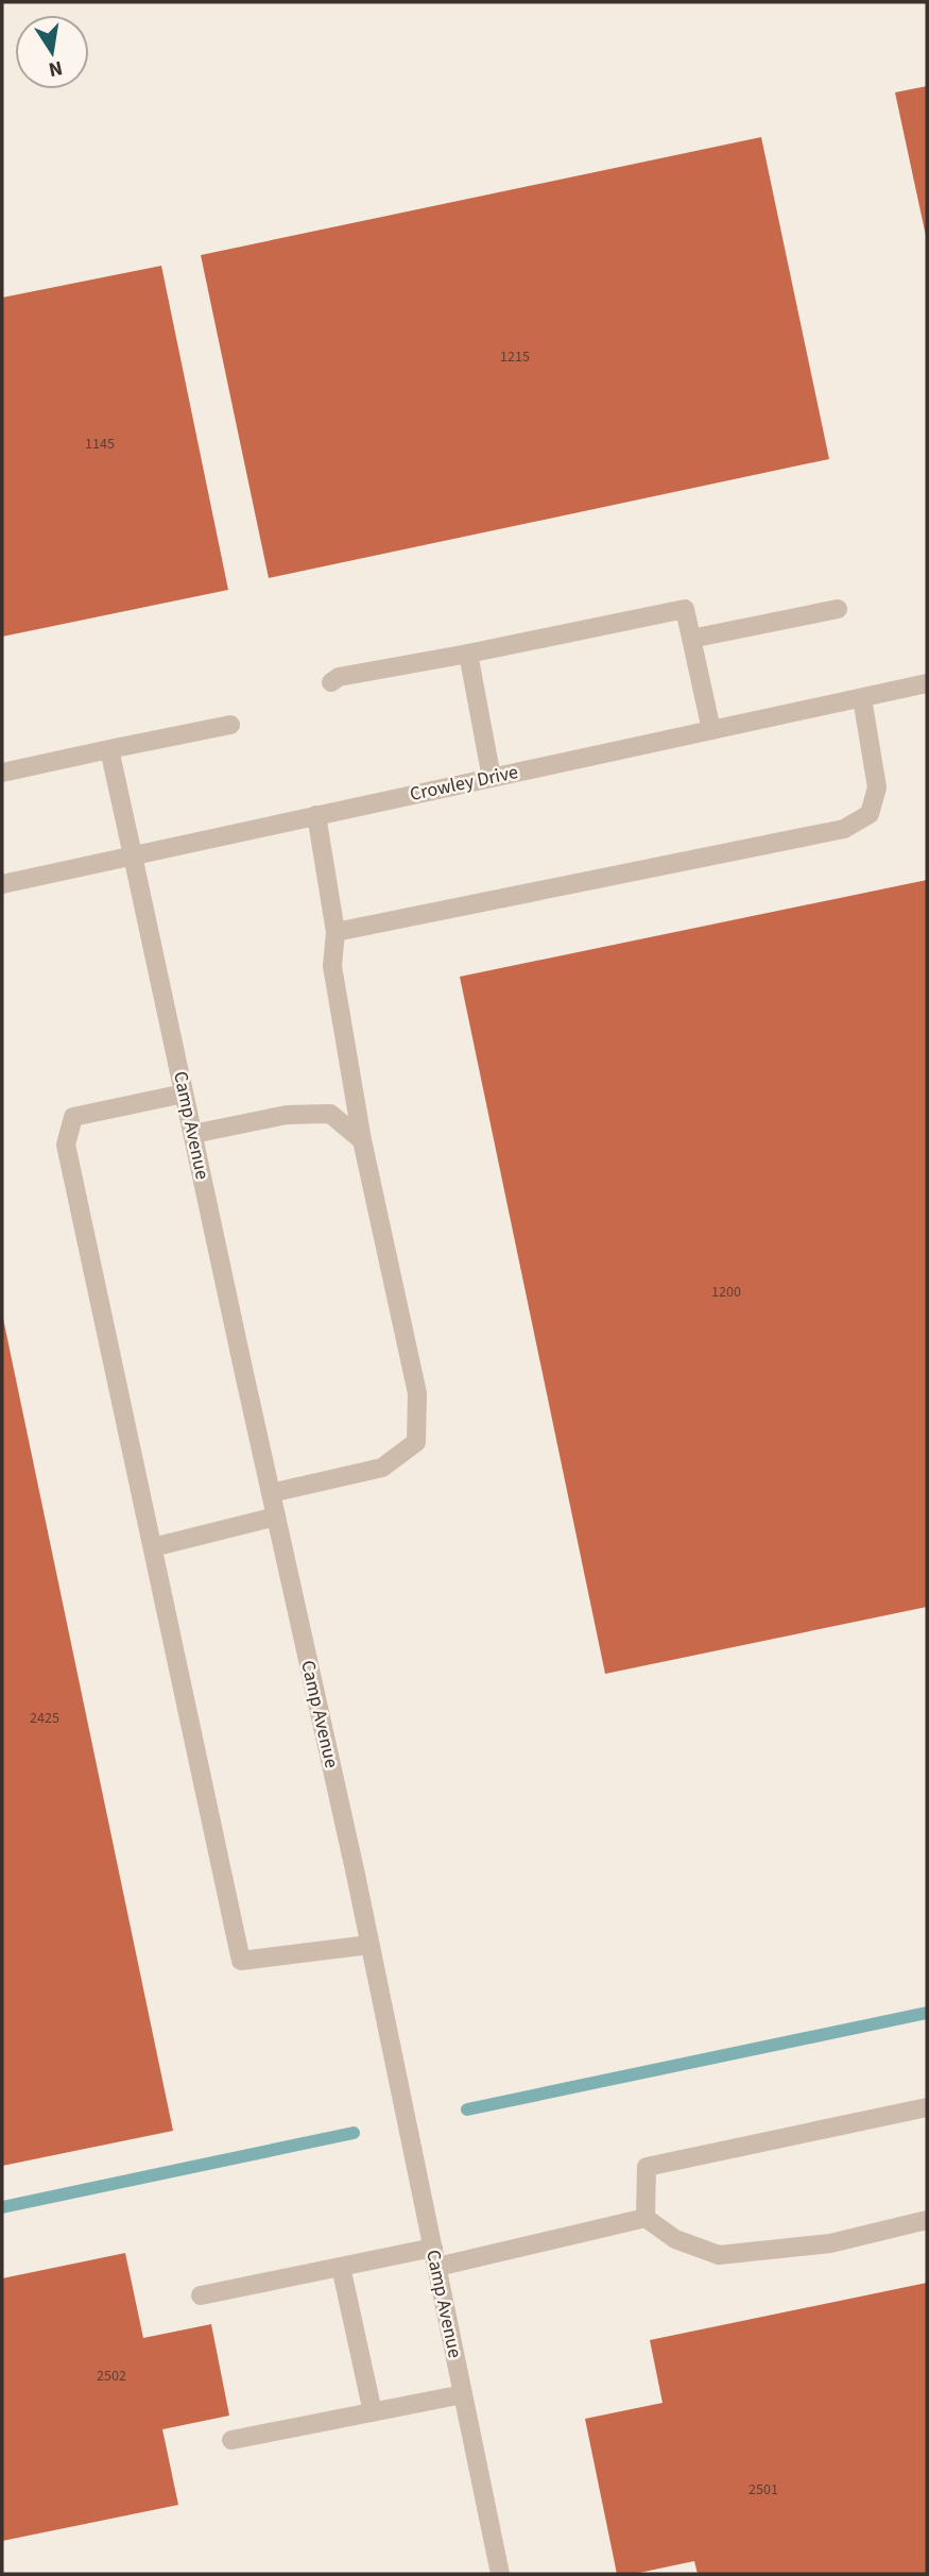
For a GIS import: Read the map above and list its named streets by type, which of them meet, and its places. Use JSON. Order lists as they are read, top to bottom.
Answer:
{
  "streets": {
    "street": ["Crowley Drive", "Camp Avenue"]
  },
  "crossings": [
    ["Crowley Drive", "Camp Avenue"]
  ],
  "house_numbers": [
    "1215",
    "1145",
    "1200",
    "2425",
    "2502",
    "2501"
  ],
  "north": "bottom"
}
